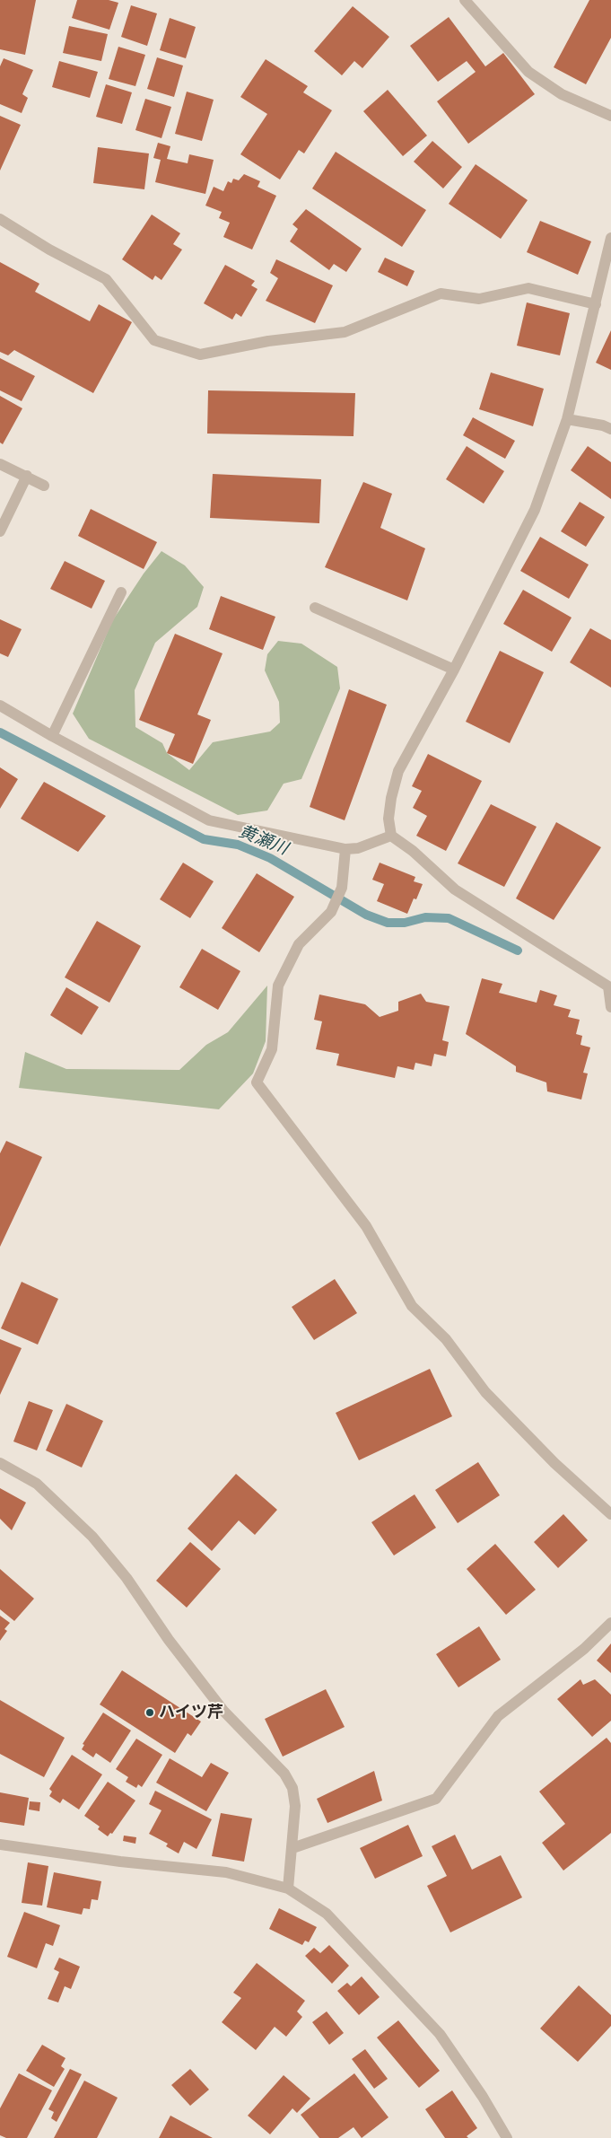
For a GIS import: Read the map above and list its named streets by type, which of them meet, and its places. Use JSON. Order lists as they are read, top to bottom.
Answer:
{
  "water": ["黄瀬川"],
  "places": ["ハイツ芹"]
}
